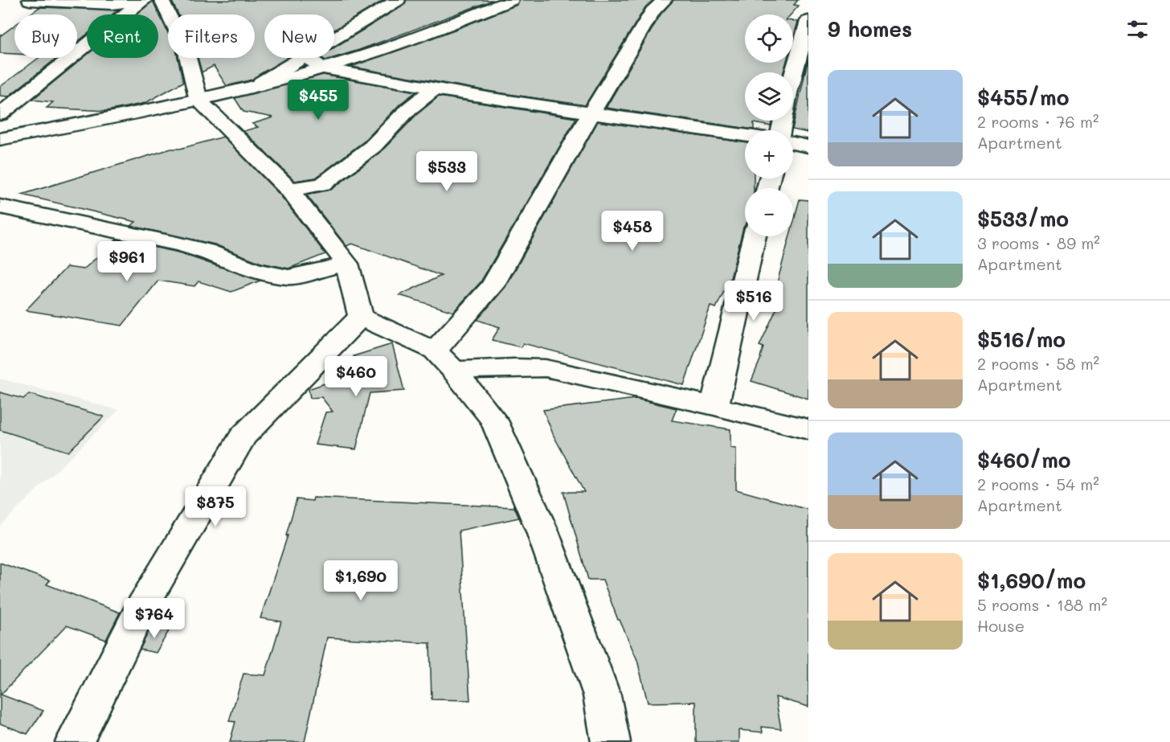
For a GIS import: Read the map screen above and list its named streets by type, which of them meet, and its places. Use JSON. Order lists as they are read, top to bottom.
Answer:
{
  "page": {
    "heading": "9 homes",
    "map_buttons": ["+", "−"],
    "chip": [
      "Buy",
      "Rent",
      "Filters",
      "New"
    ],
    "list": [
      {
        "name": "$455/mo",
        "note": "2 rooms · 76 m² · Apartment"
      },
      {
        "name": "$533/mo",
        "note": "3 rooms · 89 m² · Apartment"
      },
      {
        "name": "$516/mo",
        "note": "2 rooms · 58 m² · Apartment"
      },
      {
        "name": "$460/mo",
        "note": "2 rooms · 54 m² · Apartment"
      },
      {
        "name": "$1,690/mo",
        "note": "5 rooms · 188 m² · House"
      }
    ],
    "price": [
      "$455",
      "$533",
      "$458",
      "$961",
      "$516",
      "$460",
      "$875",
      "$1,690",
      "$764"
    ]
  }
}
